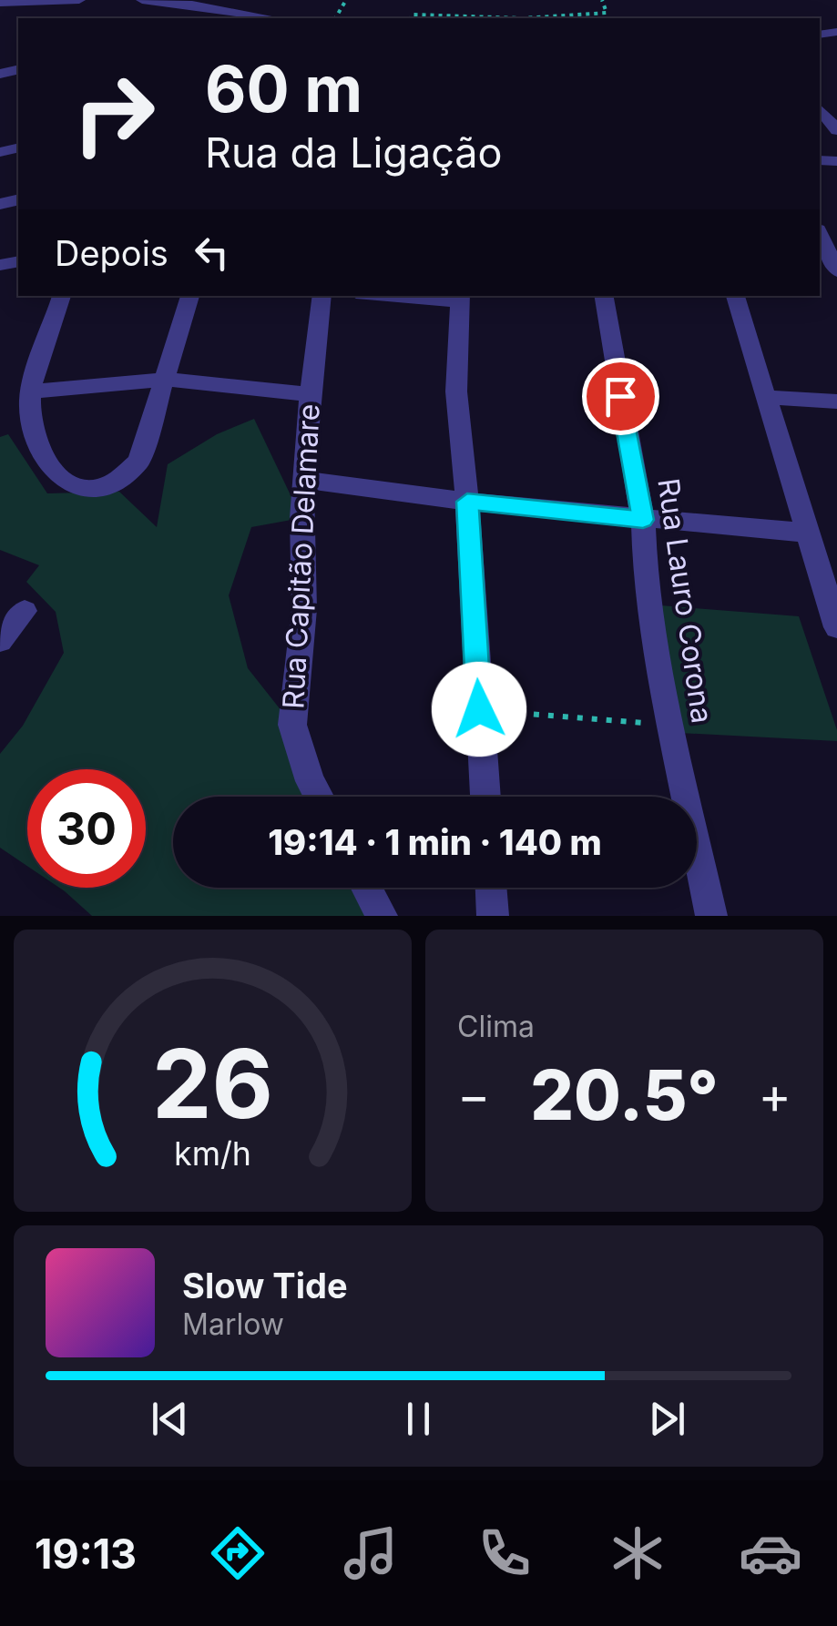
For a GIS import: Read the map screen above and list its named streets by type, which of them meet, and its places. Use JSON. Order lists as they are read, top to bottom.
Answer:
{
  "streets": {
    "street": ["Rua Capitão Delamare", "Rua Lauro Corona"]
  },
  "page": {
    "turn": ["60 m", "Rua da Ligação"],
    "then": "Depois",
    "limit": "30",
    "trip": "19:14 · 1 min · 140 m",
    "tile": "Clima",
    "heat": ["−", "20.5°", "+"],
    "song": ["Slow Tide", "Marlow"],
    "tabs": "19:13",
    "gauge": ["26", "km/h"]
  }
}
